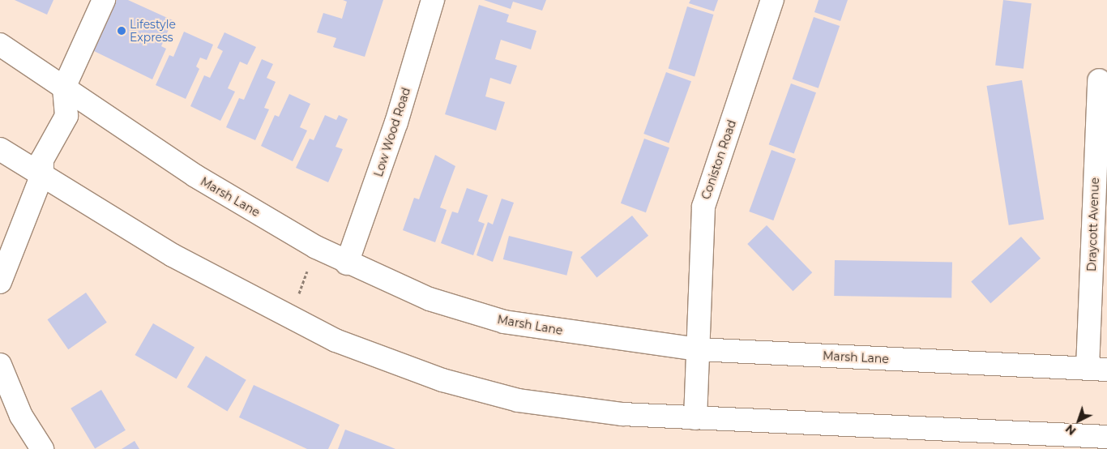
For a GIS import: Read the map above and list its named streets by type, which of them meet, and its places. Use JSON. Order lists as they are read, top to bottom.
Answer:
{
  "streets": {
    "main road": [
      "Low Wood Road",
      "Coniston Road",
      "Marsh Lane",
      "Draycott Avenue"
    ]
  },
  "crossings": [
    ["Low Wood Road", "Marsh Lane"],
    ["Coniston Road", "Marsh Lane"],
    ["Marsh Lane", "Draycott Avenue"]
  ],
  "places": ["Lifestyle Express"],
  "north": "bottom left"
}
